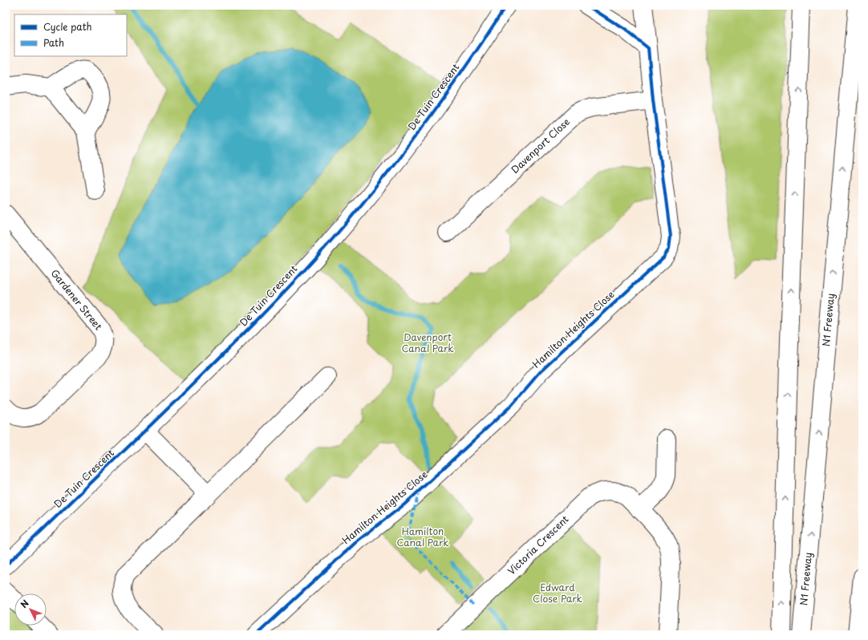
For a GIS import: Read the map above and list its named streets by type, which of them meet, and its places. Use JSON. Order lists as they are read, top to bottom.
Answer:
{
  "streets": {
    "main road": [
      "De Tuin Crescent",
      "Davenport Close",
      "Gardener Street",
      "N1 Freeway",
      "Hamilton Heights Close",
      "Victoria Crescent"
    ]
  },
  "crossings": [
    ["Davenport Close", "Hamilton Heights Close"]
  ],
  "parks": ["Davenport Canal Park", "Hamilton Canal Park", "Edward Close Park"],
  "legend": ["Cycle path", "Path"],
  "north": "top left"
}
